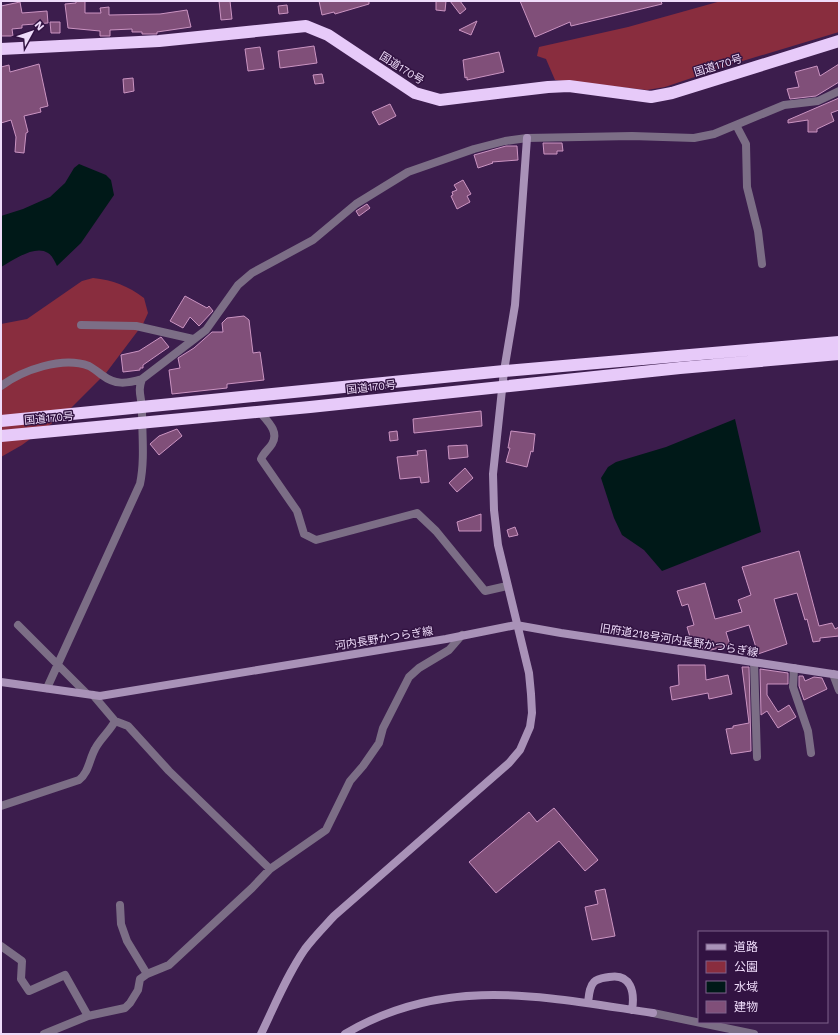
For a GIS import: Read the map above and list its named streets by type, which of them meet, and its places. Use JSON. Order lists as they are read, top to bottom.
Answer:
{
  "streets": {
    "highway": ["国道170号"],
    "street": ["河内長野かつらぎ線", "旧府道218号河内長野かつらぎ線"]
  },
  "crossings": [
    ["河内長野かつらぎ線", "旧府道218号河内長野かつらぎ線"]
  ],
  "legend": [
    "道路",
    "公園",
    "水域",
    "建物"
  ],
  "north": "top right"
}
